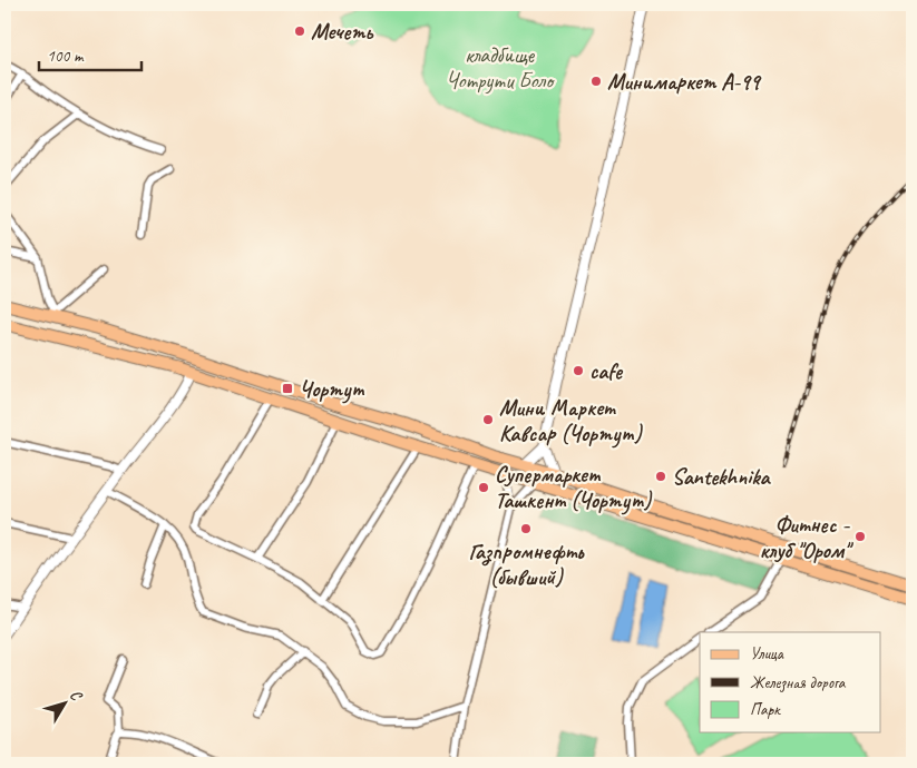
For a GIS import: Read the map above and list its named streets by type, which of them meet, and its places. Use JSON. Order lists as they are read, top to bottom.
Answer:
{
  "parks": ["кладбище Чотрути Боло"],
  "places": {
    "other": [
      "Мечеть",
      "Минимаркет А-99",
      "cafe",
      "Мини Маркет Кавсар (Чортут)",
      "Santekhnika",
      "Супермаркет Ташкент (Чортут)",
      "Газпромнефть (бывший)",
      "Фитнес - клуб \"Ором\""
    ],
    "transit": ["Чортут"]
  },
  "legend": ["Улица", "Железная дорога", "Парк"],
  "scale_bar": "100 m",
  "north": "top right"
}
